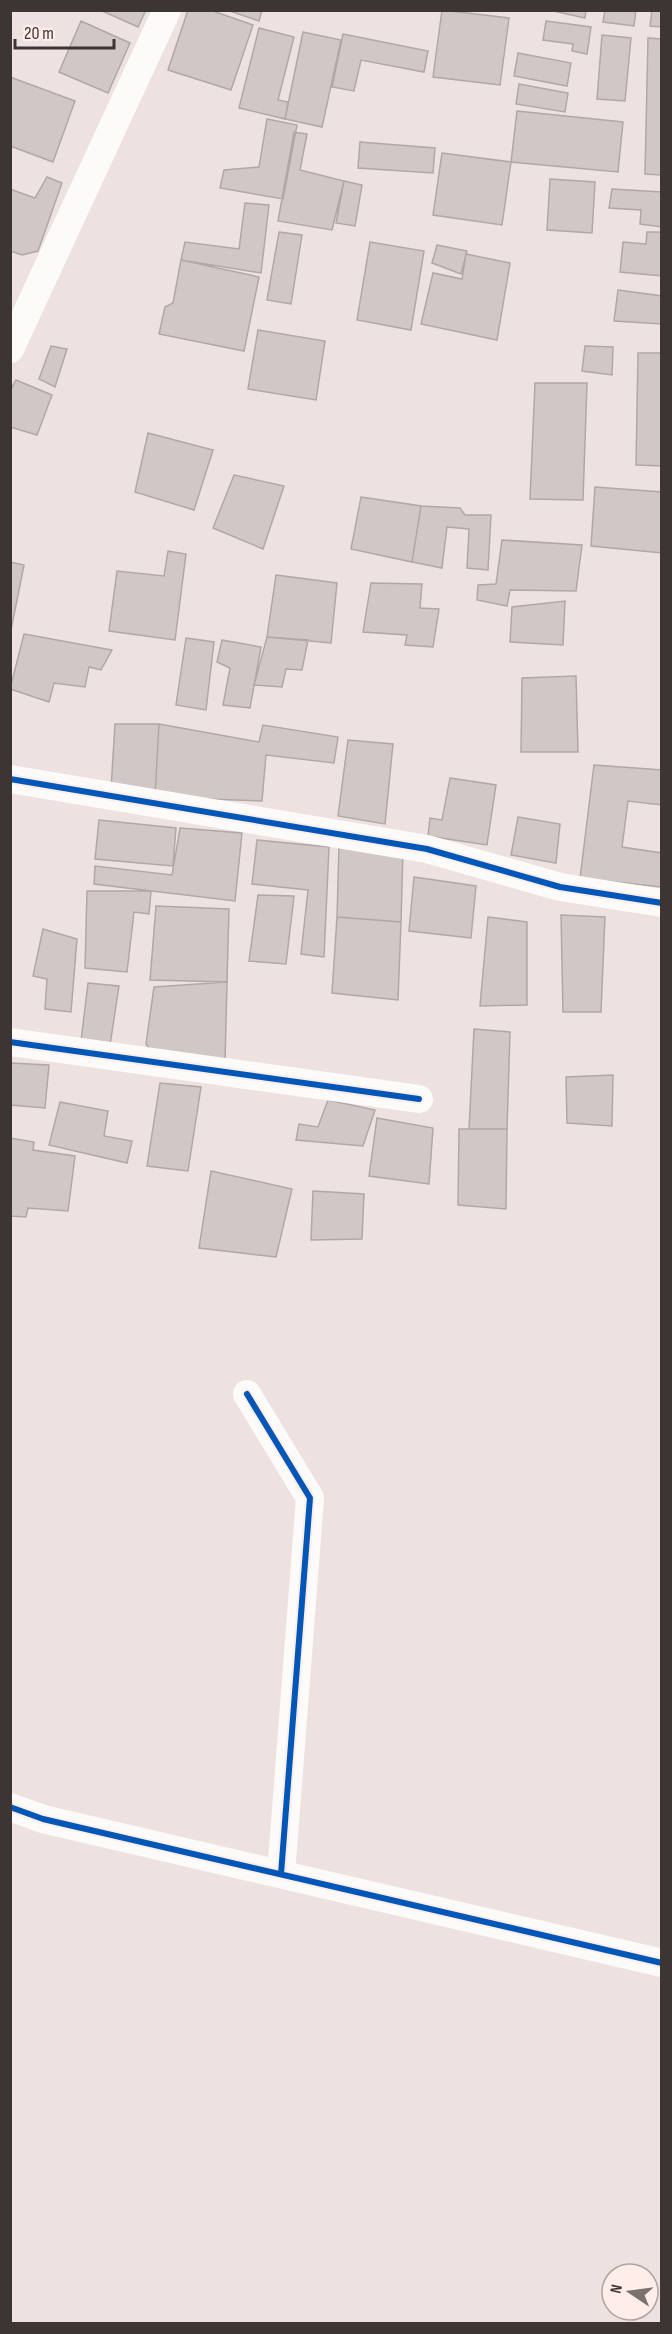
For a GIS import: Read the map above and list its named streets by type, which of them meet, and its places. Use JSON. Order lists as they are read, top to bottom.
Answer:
{
  "scale_bar": "20 m",
  "north": "left"
}
